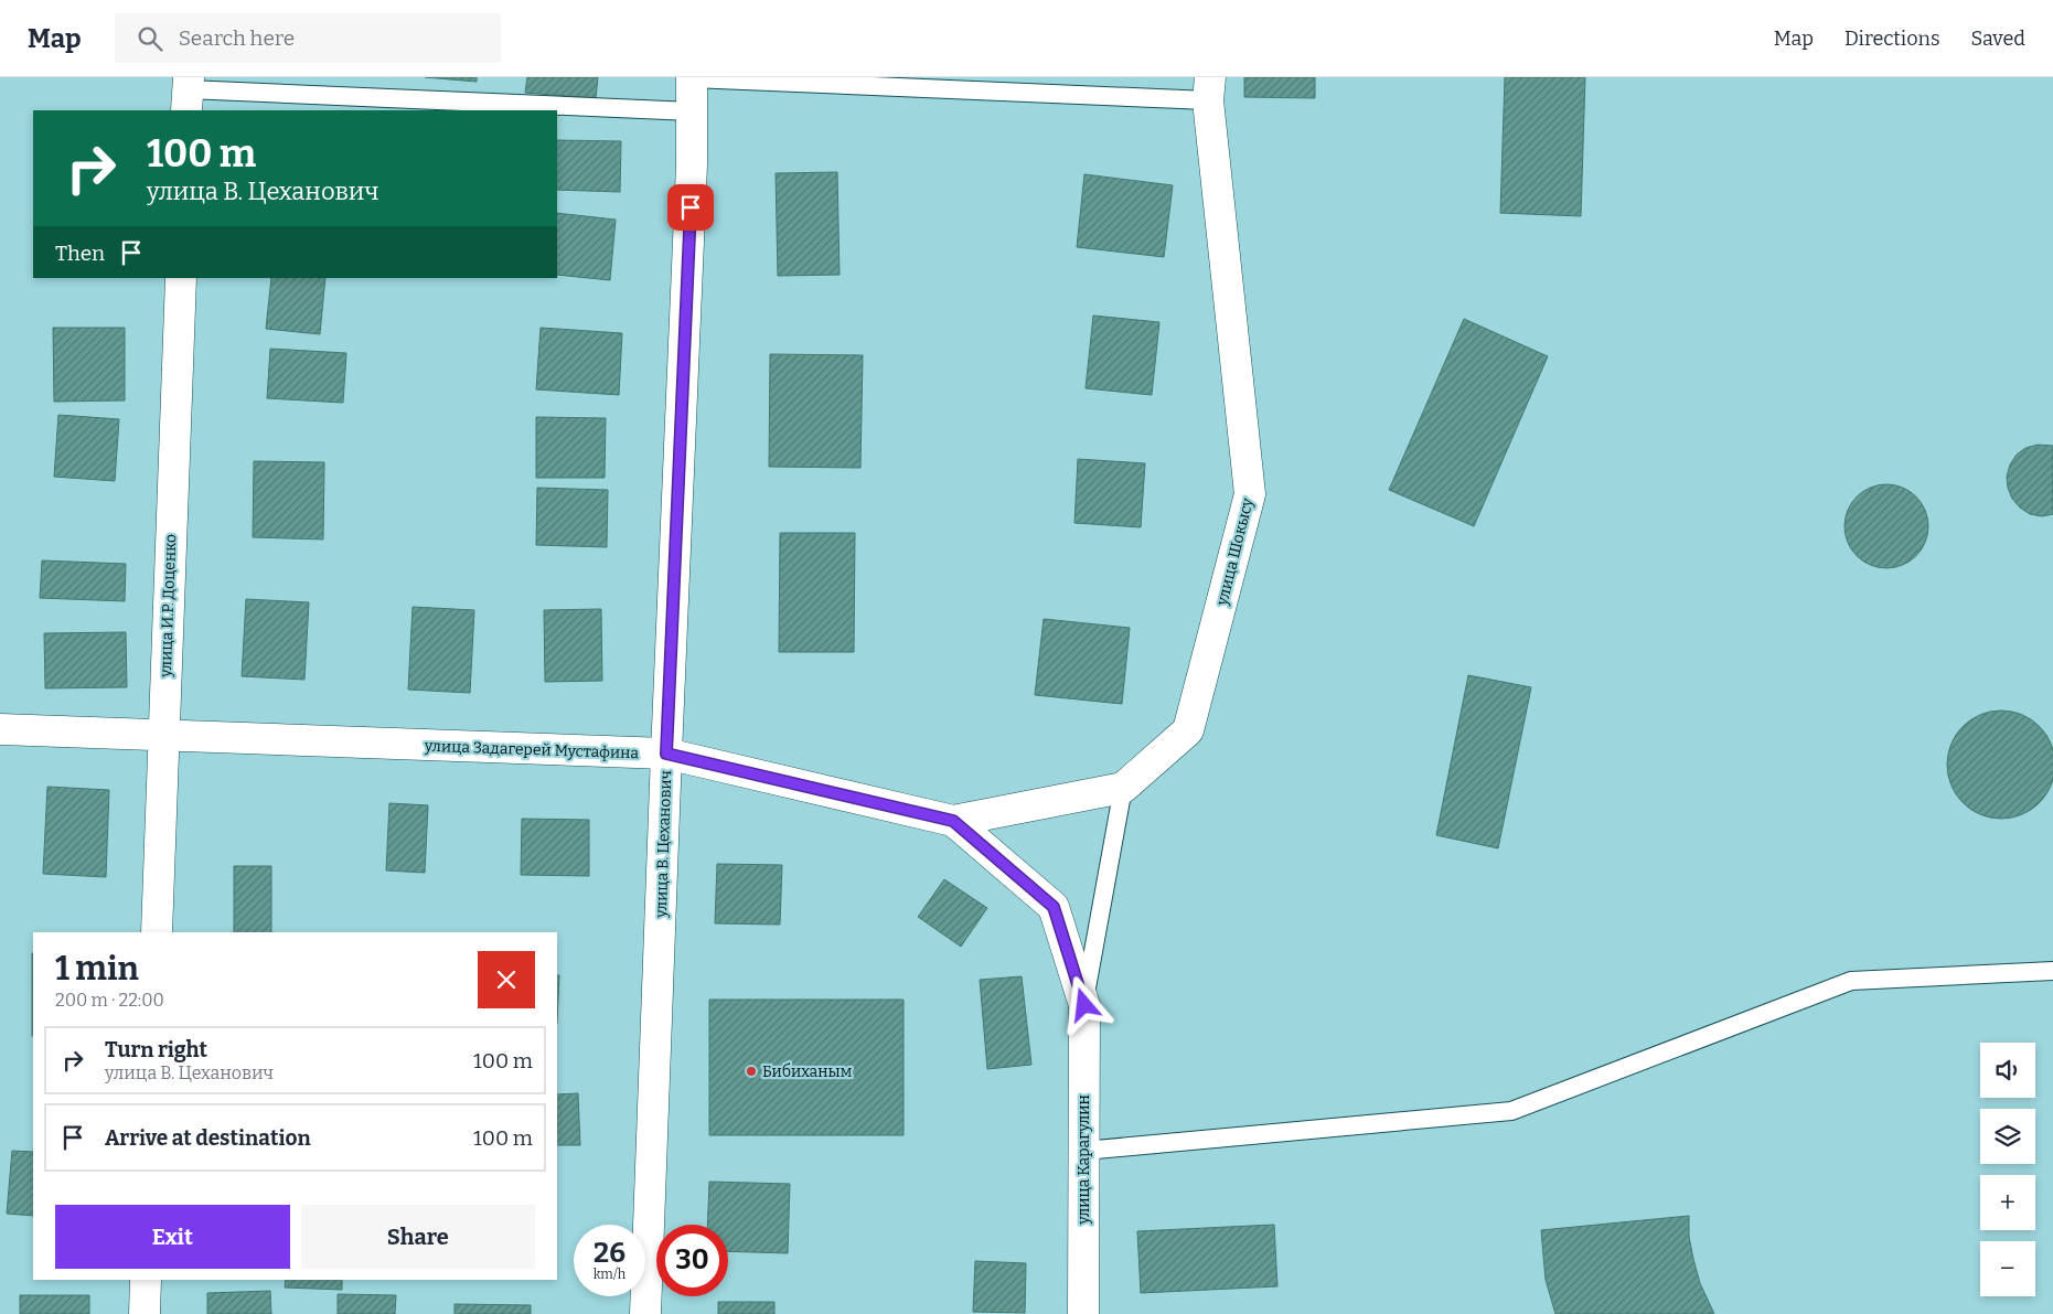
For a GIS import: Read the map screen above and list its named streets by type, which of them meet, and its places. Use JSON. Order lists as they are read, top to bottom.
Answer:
{
  "streets": {
    "street": [
      "улица Шокысу",
      "улица И.Р. Доценко",
      "улица Задагерей Мустафина",
      "улица В. Цеханович",
      "улица Карагулин"
    ]
  },
  "crossings": [
    ["улица И.Р. Доценко", "улица Задагерей Мустафина"],
    ["улица Задагерей Мустафина", "улица В. Цеханович"],
    ["улица Задагерей Мустафина", "улица Карагулин"]
  ],
  "places": ["Бибиханым"],
  "page": {
    "header": "Map",
    "search": "Search here",
    "nav": ["Map", "Directions", "Saved"],
    "turn": ["100 m", "улица В. Цеханович"],
    "then": "Then",
    "heading": ["1 min", "200 m · 22:00"],
    "list": [
      {
        "name": "Turn right",
        "note": "улица В. Цеханович",
        "value": "100 m"
      },
      {
        "name": "Arrive at destination",
        "value": "100 m"
      }
    ],
    "map_buttons": ["+", "−"],
    "buttons": ["Exit", "Share"],
    "speed": "26 km/h",
    "limit": "30"
  }
}
